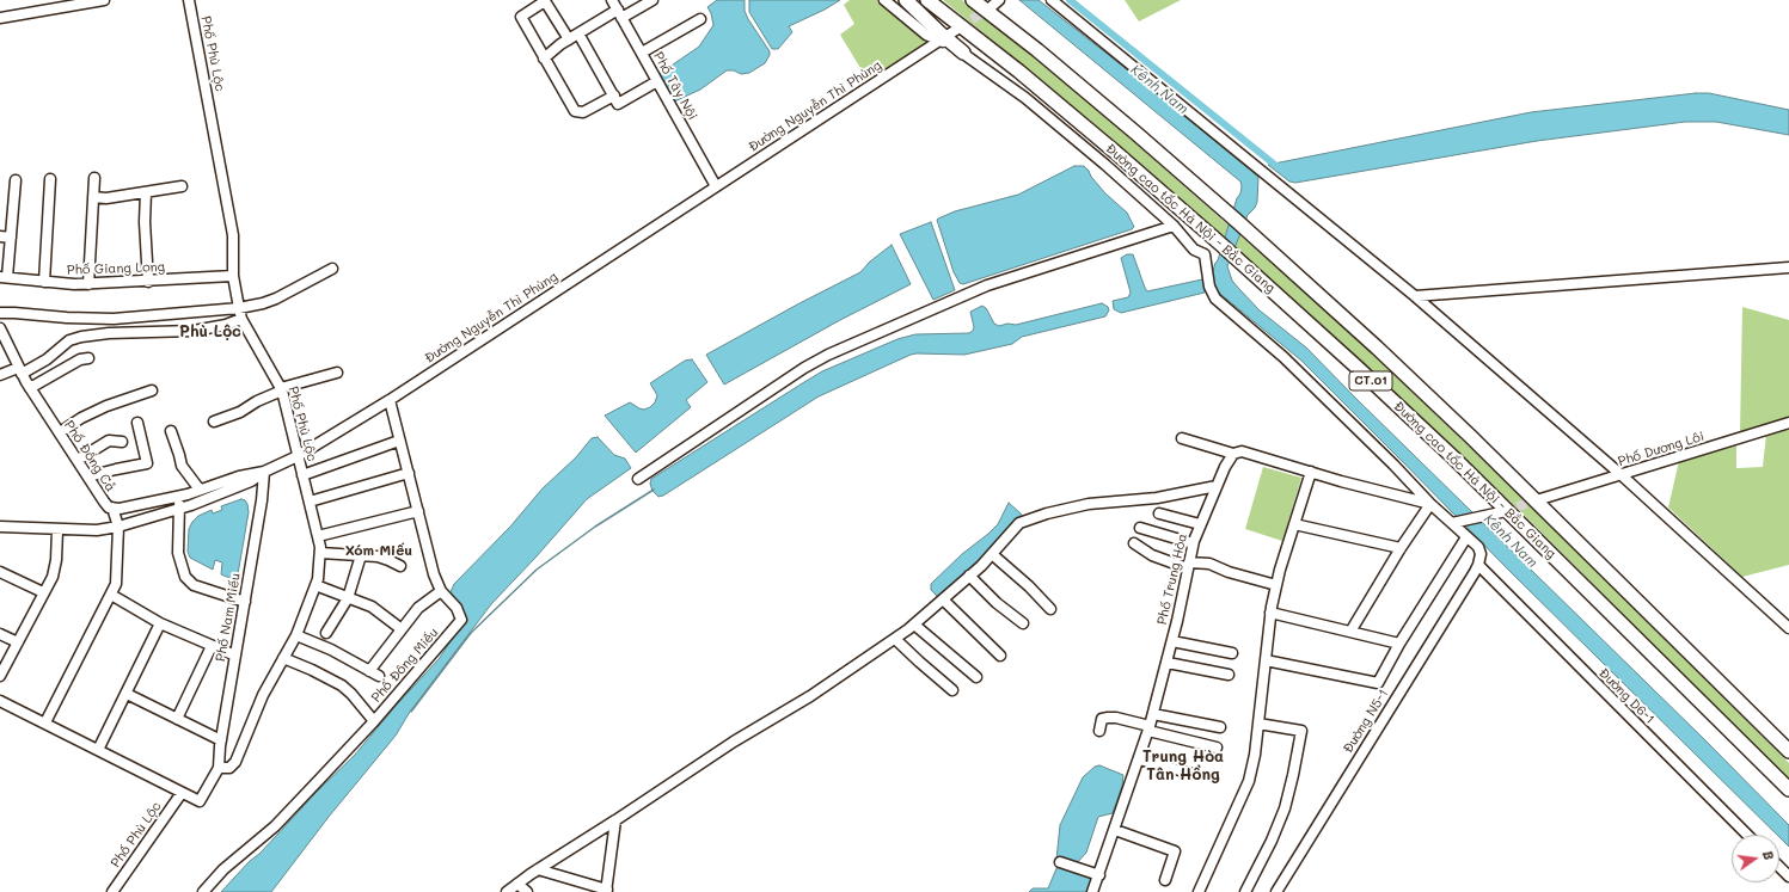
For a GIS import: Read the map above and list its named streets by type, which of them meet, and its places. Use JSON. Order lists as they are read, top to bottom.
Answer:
{
  "streets": {
    "highway": ["Đường cao tốc Hà Nội - Bắc Giang", "CT.01"],
    "street": [
      "Phố Phù Lộc",
      "Phố Tây Nội",
      "Đường Nguyễn Thì Phùng",
      "Phố Giang Long",
      "Phố Dương Lôi",
      "Phố Đồng Cả",
      "Phố Trung Hòa",
      "Phố Nam Miếu",
      "Phố Đông Miếu",
      "Đường D6-1",
      "Đường N5-1"
    ]
  },
  "crossings": [
    ["Phố Phù Lộc", "Đường Nguyễn Thì Phùng"],
    ["Phố Phù Lộc", "Phố Giang Long"],
    ["Phố Phù Lộc", "Phố Nam Miếu"],
    ["Phố Tây Nội", "Đường Nguyễn Thì Phùng"],
    ["Đường Nguyễn Thì Phùng", "Phố Đồng Cả"],
    ["Đường Nguyễn Thì Phùng", "Phố Nam Miếu"],
    ["Đường Nguyễn Thì Phùng", "Phố Đông Miếu"],
    ["Phố Đồng Cả", "Phố Nam Miếu"],
    ["Đường D6-1", "Đường N5-1"]
  ],
  "districts": ["Phù Lộc", "Xóm Miếu", "Trung Hòa Tân Hồng"],
  "water": ["Kênh Nam"],
  "north": "right"
}
